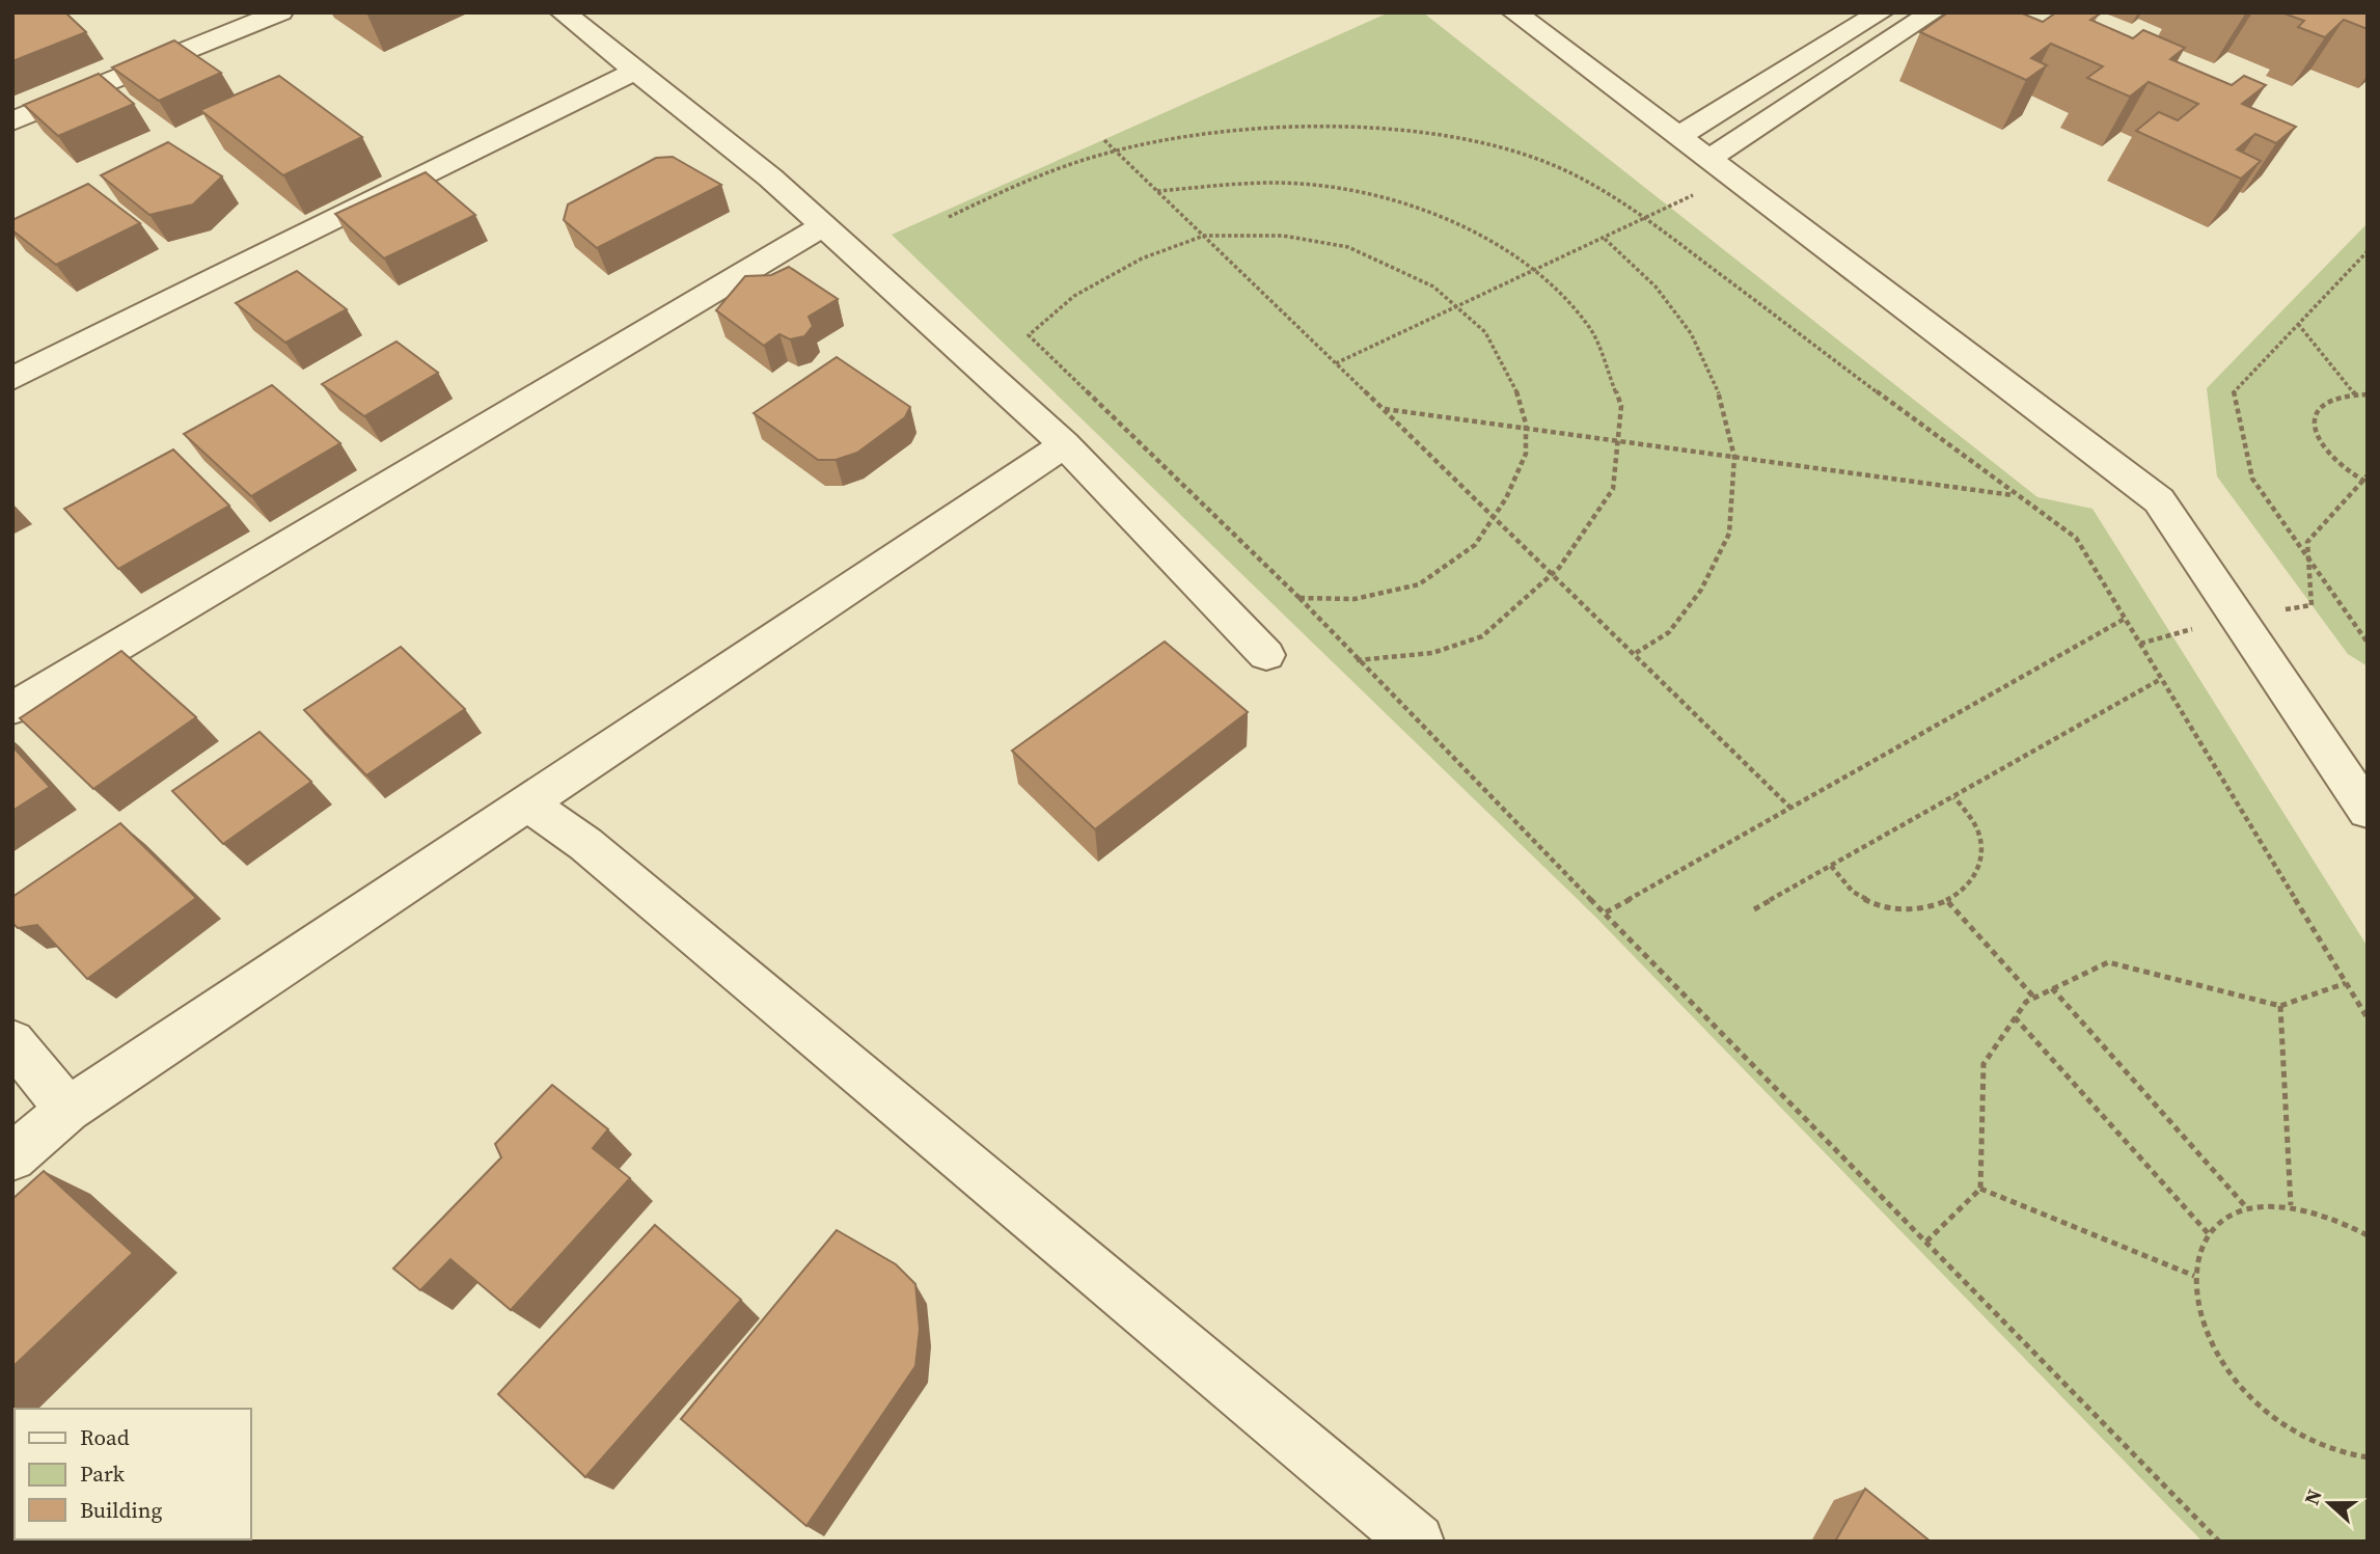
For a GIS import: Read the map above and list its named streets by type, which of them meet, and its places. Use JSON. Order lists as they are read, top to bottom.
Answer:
{
  "legend": ["Road", "Park", "Building"],
  "north": "left"
}
